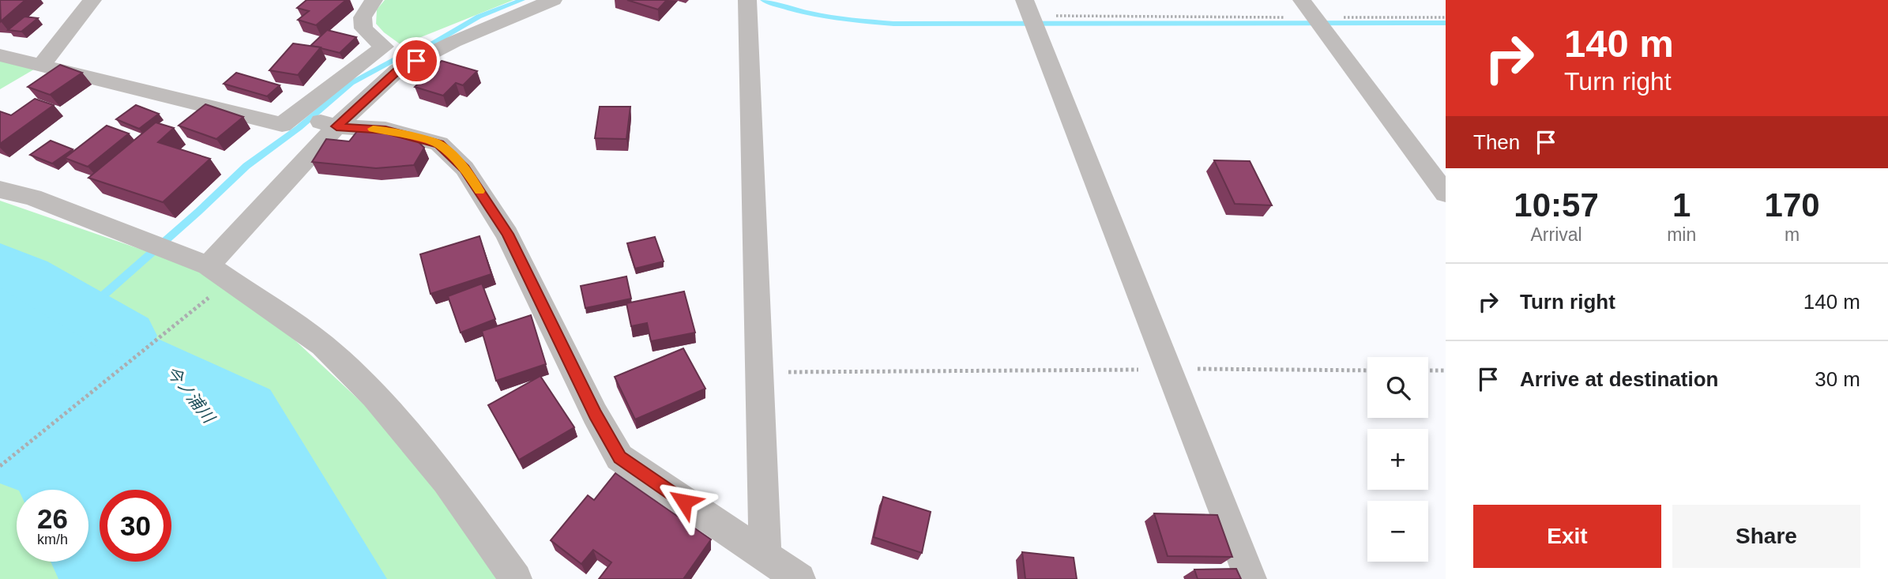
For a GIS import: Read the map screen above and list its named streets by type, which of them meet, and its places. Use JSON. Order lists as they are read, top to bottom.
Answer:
{
  "water": ["今ノ浦川"],
  "page": {
    "turn": ["140 m", "Turn right"],
    "then": "Then",
    "eta": [
      "10:57",
      "Arrival",
      "1",
      "min",
      "170",
      "m"
    ],
    "list": [
      {
        "name": "Turn right",
        "value": "140 m"
      },
      {
        "name": "Arrive at destination",
        "value": "30 m"
      }
    ],
    "map_buttons": ["+", "−"],
    "speed": "26 km/h",
    "limit": "30",
    "buttons": ["Exit", "Share"]
  }
}
